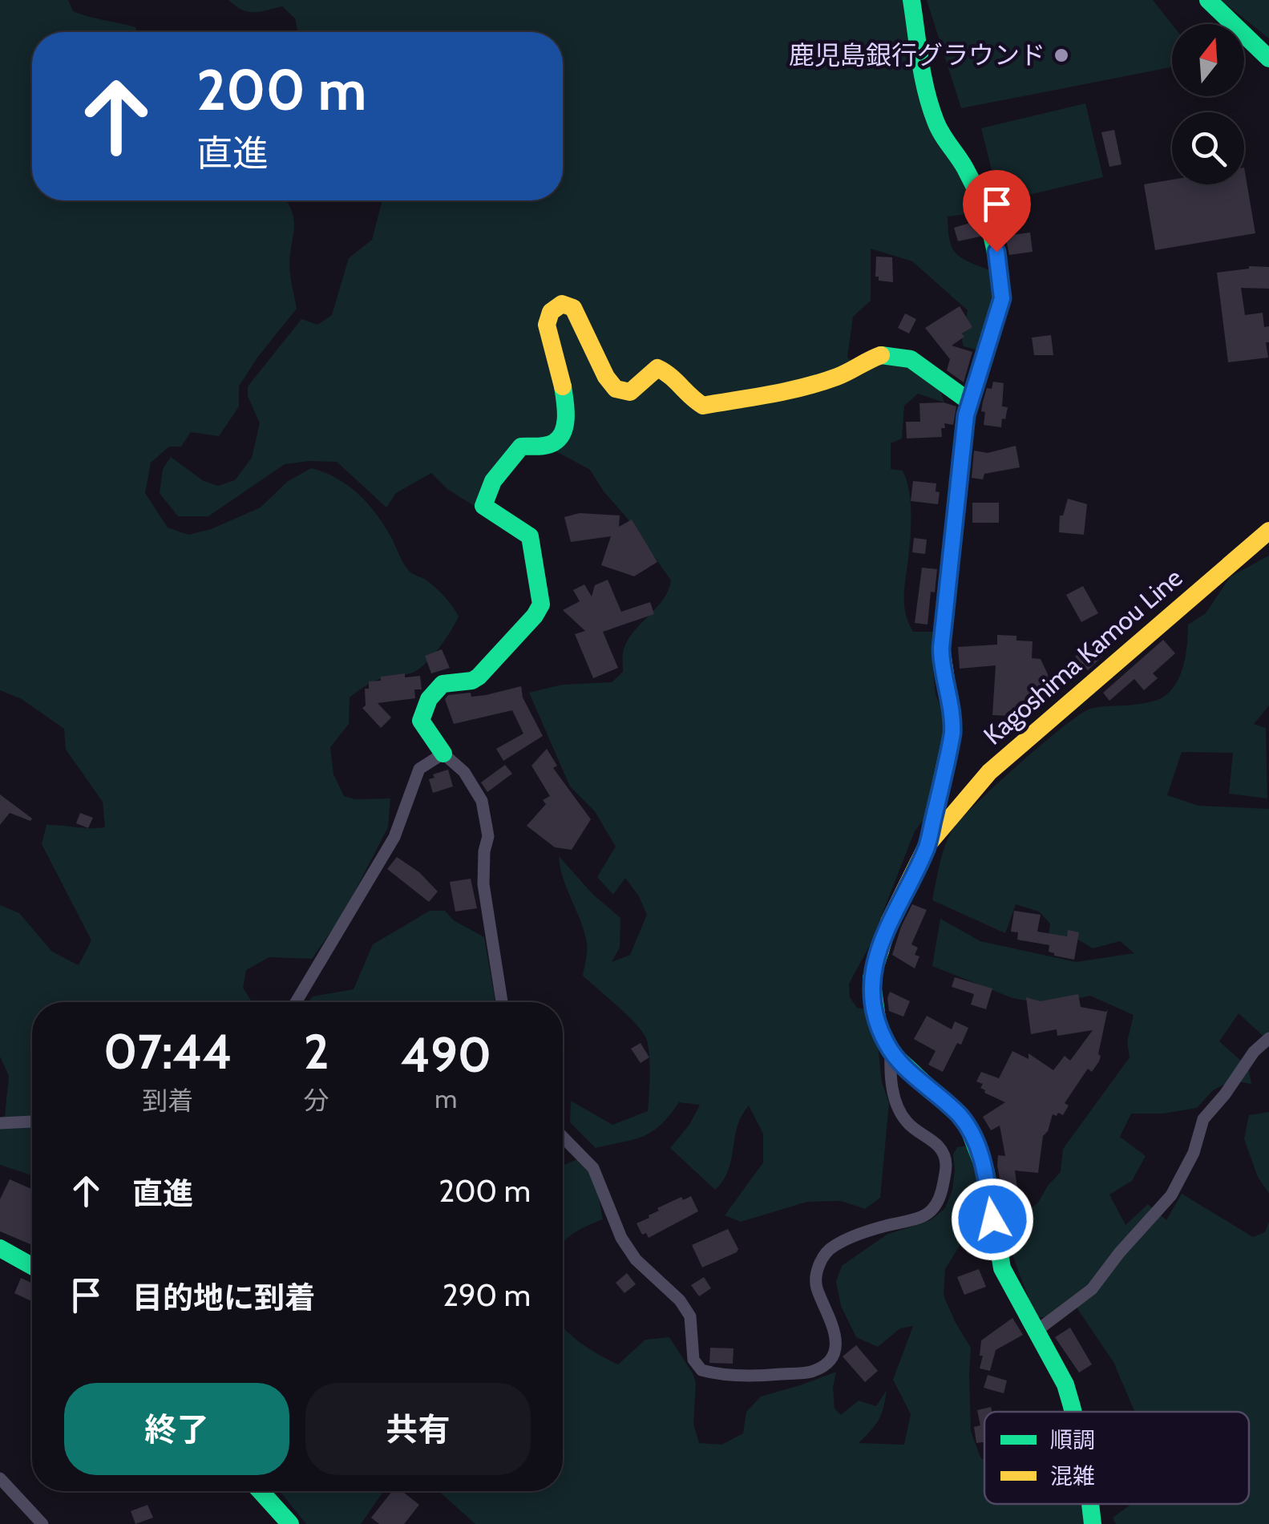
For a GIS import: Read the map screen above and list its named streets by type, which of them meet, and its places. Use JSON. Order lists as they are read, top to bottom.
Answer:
{
  "streets": {
    "street": ["Kagoshima Kamou Line"]
  },
  "places": ["鹿児島銀行グラウンド"],
  "legend": ["順調", "混雑"],
  "north": "top",
  "page": {
    "turn": ["200 m", "直進"],
    "eta": [
      "07:44",
      "到着",
      "2",
      "分",
      "490",
      "m"
    ],
    "list": [
      {
        "name": "直進",
        "value": "200 m"
      },
      {
        "name": "目的地に到着",
        "value": "290 m"
      }
    ],
    "buttons": ["終了", "共有"]
  }
}
